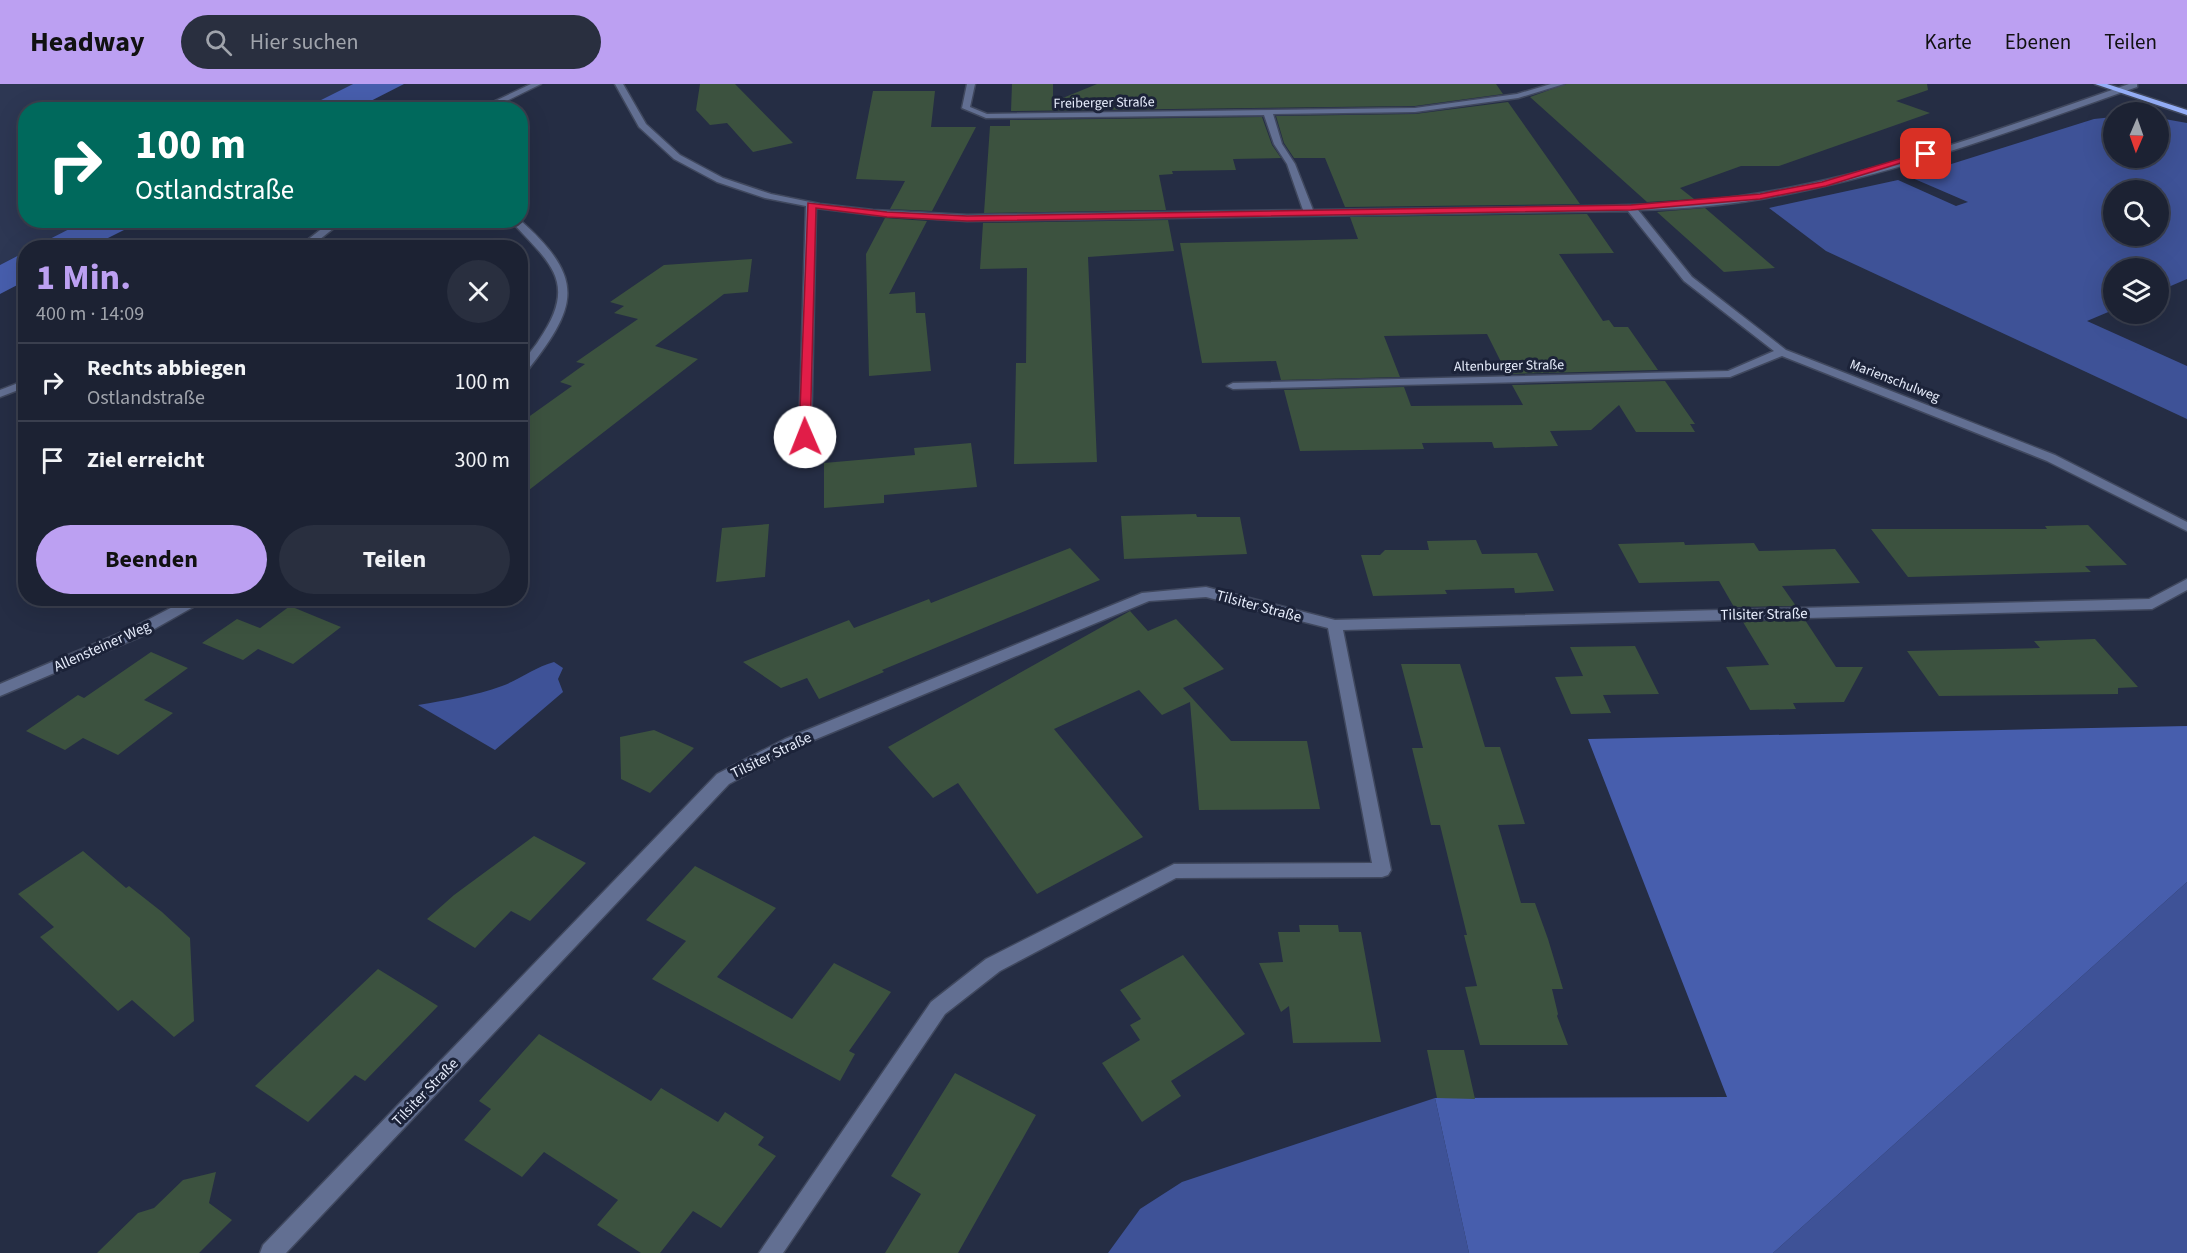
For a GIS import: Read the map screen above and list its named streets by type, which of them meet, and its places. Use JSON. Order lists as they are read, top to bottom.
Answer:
{
  "streets": {
    "street": [
      "Freiberger Straße",
      "Altenburger Straße",
      "Marienschulweg",
      "Tilsiter Straße",
      "Allensteiner Weg"
    ]
  },
  "crossings": [
    ["Altenburger Straße", "Marienschulweg"]
  ],
  "north": "bottom",
  "page": {
    "header": "Headway",
    "search": "Hier suchen",
    "nav": ["Karte", "Ebenen", "Teilen"],
    "turn": ["100 m", "Ostlandstraße"],
    "heading": ["1 Min.", "400 m · 14:09"],
    "list": [
      {
        "name": "Rechts abbiegen",
        "note": "Ostlandstraße",
        "value": "100 m"
      },
      {
        "name": "Ziel erreicht",
        "value": "300 m"
      }
    ],
    "buttons": ["Beenden", "Teilen"]
  }
}
